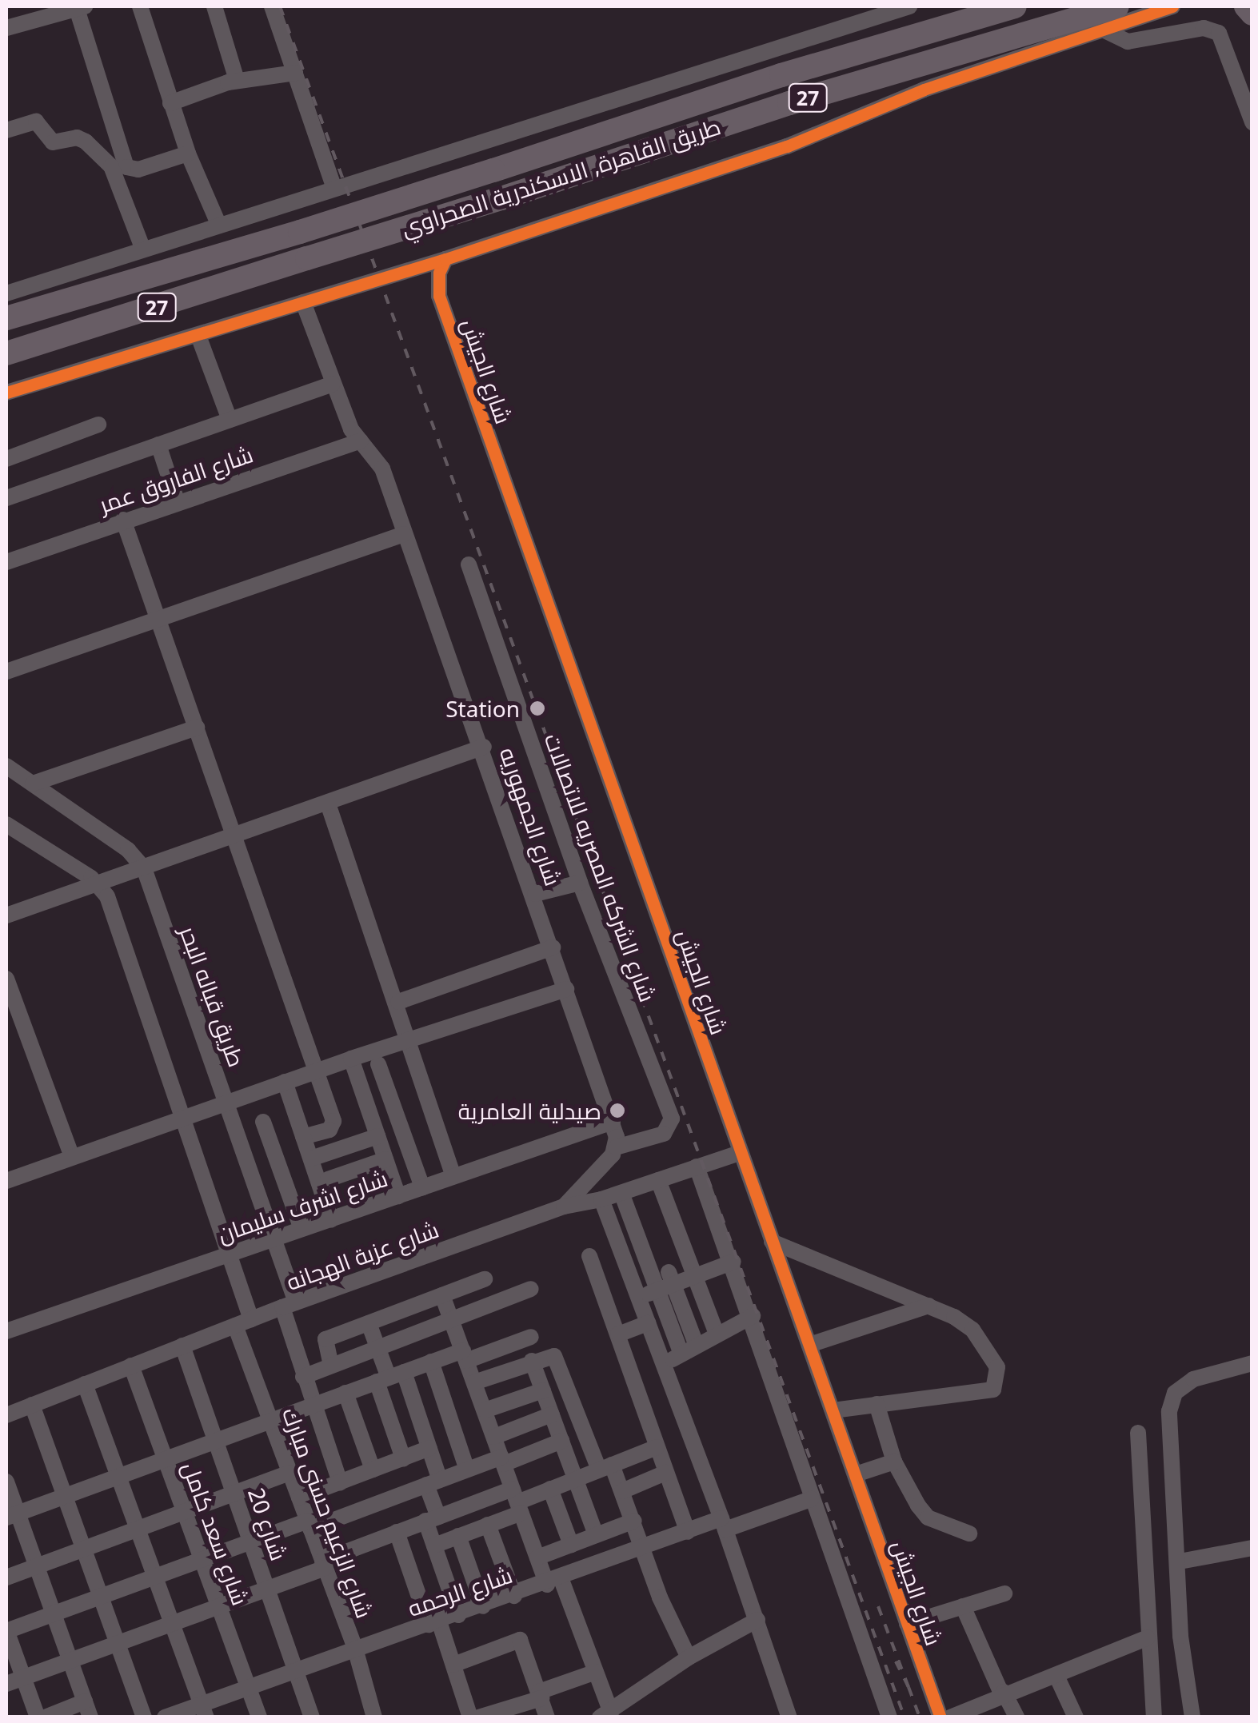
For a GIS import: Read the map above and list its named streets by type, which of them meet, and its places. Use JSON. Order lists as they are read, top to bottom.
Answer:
{
  "streets": {
    "highway": ["27", "طريق القاهرة, الاسكندرية الصحراوي"],
    "street": [
      "شارع الجيش",
      "شارع الفاروق عمر",
      "شارع الجمهوريه",
      "شارع الشركه المصريه للاتصالات",
      "طريق قباله البحر",
      "شارع اشرف سليمان",
      "شارع عزبة الهجانه",
      "شارع الزعيم حسنى مبارك",
      "شارع 20",
      "شارع سعد كامل",
      "شارع الرحمه"
    ]
  },
  "crossings": [
    ["شارع الجيش", "شارع عزبة الهجانه"],
    ["شارع الفاروق عمر", "شارع الجمهوريه"],
    ["شارع الجمهوريه", "شارع الشركه المصريه للاتصالات"],
    ["شارع الجمهوريه", "شارع اشرف سليمان"],
    ["طريق قباله البحر", "شارع اشرف سليمان"],
    ["طريق قباله البحر", "شارع عزبة الهجانه"],
    ["شارع عزبة الهجانه", "شارع الزعيم حسنى مبارك"],
    ["شارع عزبة الهجانه", "شارع 20"],
    ["شارع عزبة الهجانه", "شارع سعد كامل"],
    ["شارع الزعيم حسنى مبارك", "شارع الرحمه"],
    ["شارع 20", "شارع الرحمه"],
    ["شارع سعد كامل", "شارع الرحمه"]
  ],
  "places": ["Station", "صيدلية العامرية"]
}
